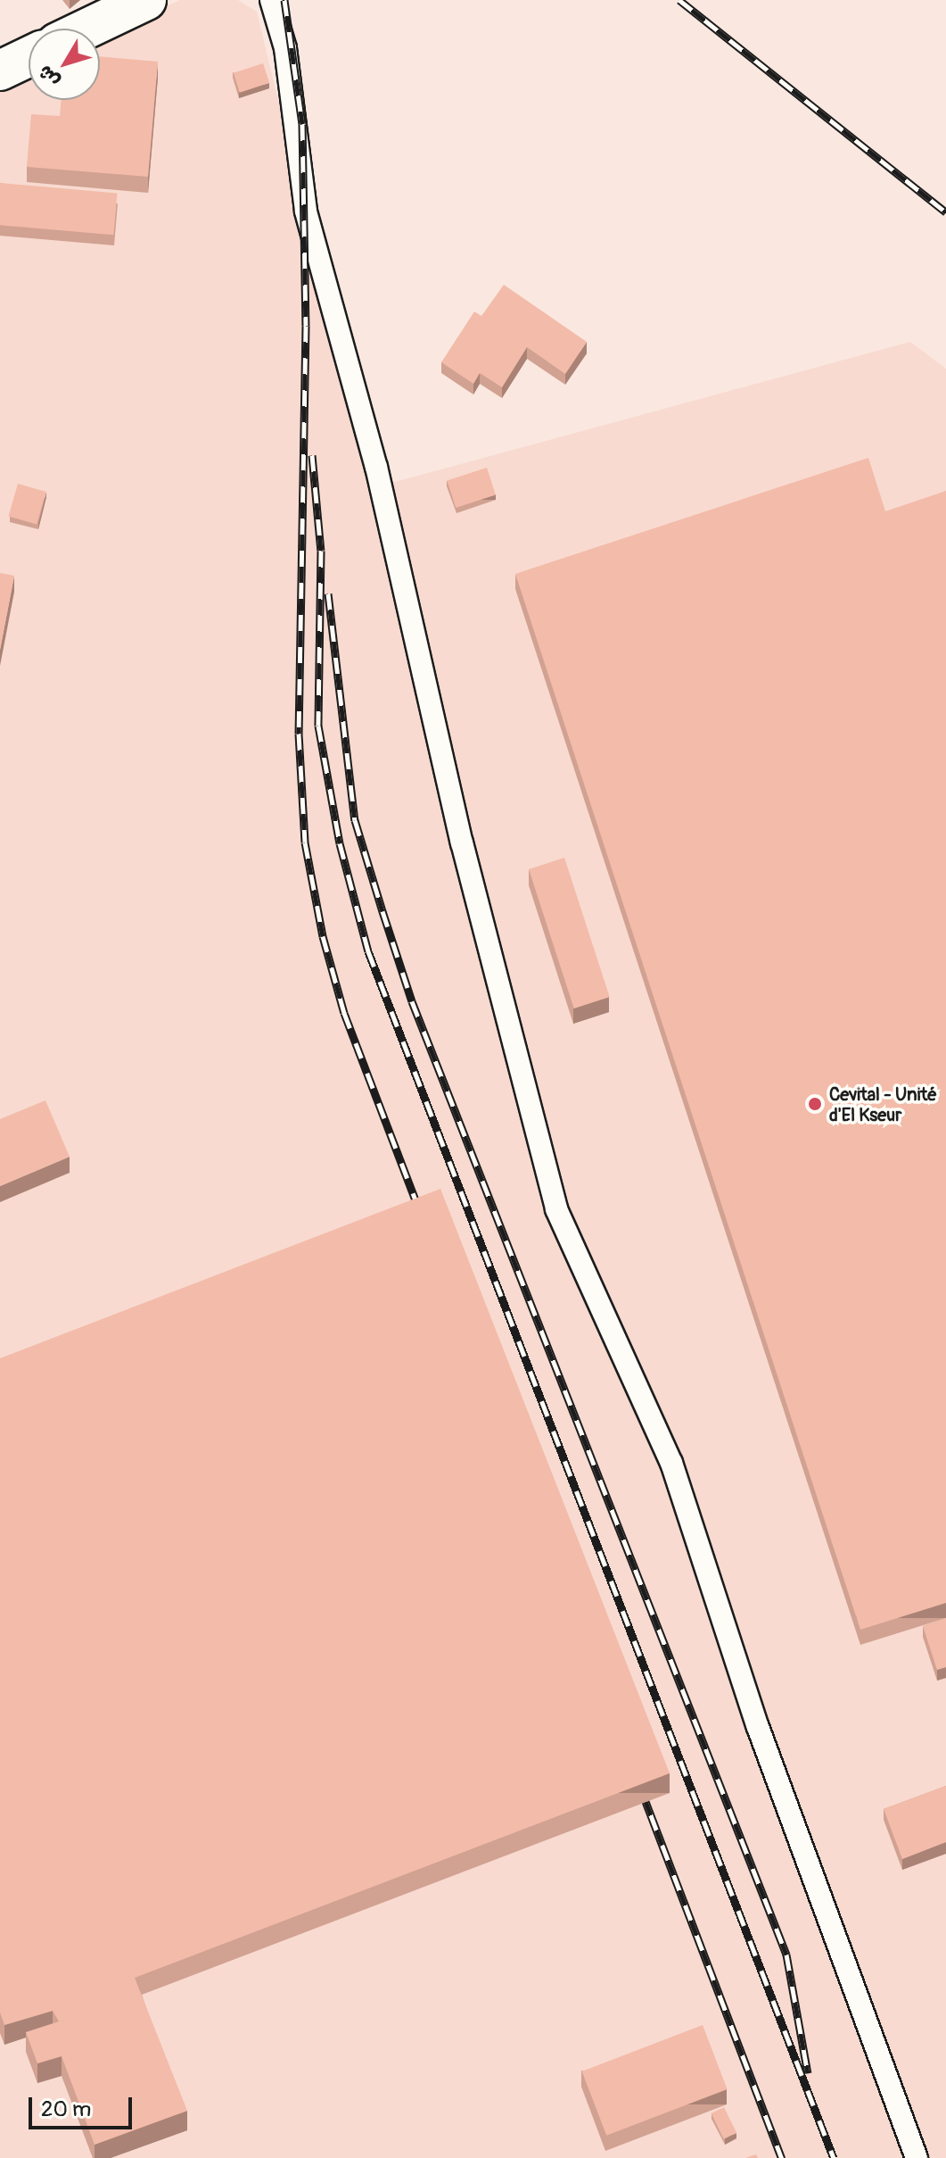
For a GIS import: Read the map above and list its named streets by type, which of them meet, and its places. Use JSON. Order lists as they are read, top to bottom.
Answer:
{
  "places": ["Cevital - Unité d'El Kseur"],
  "scale_bar": "20 m",
  "north": "bottom left"
}
